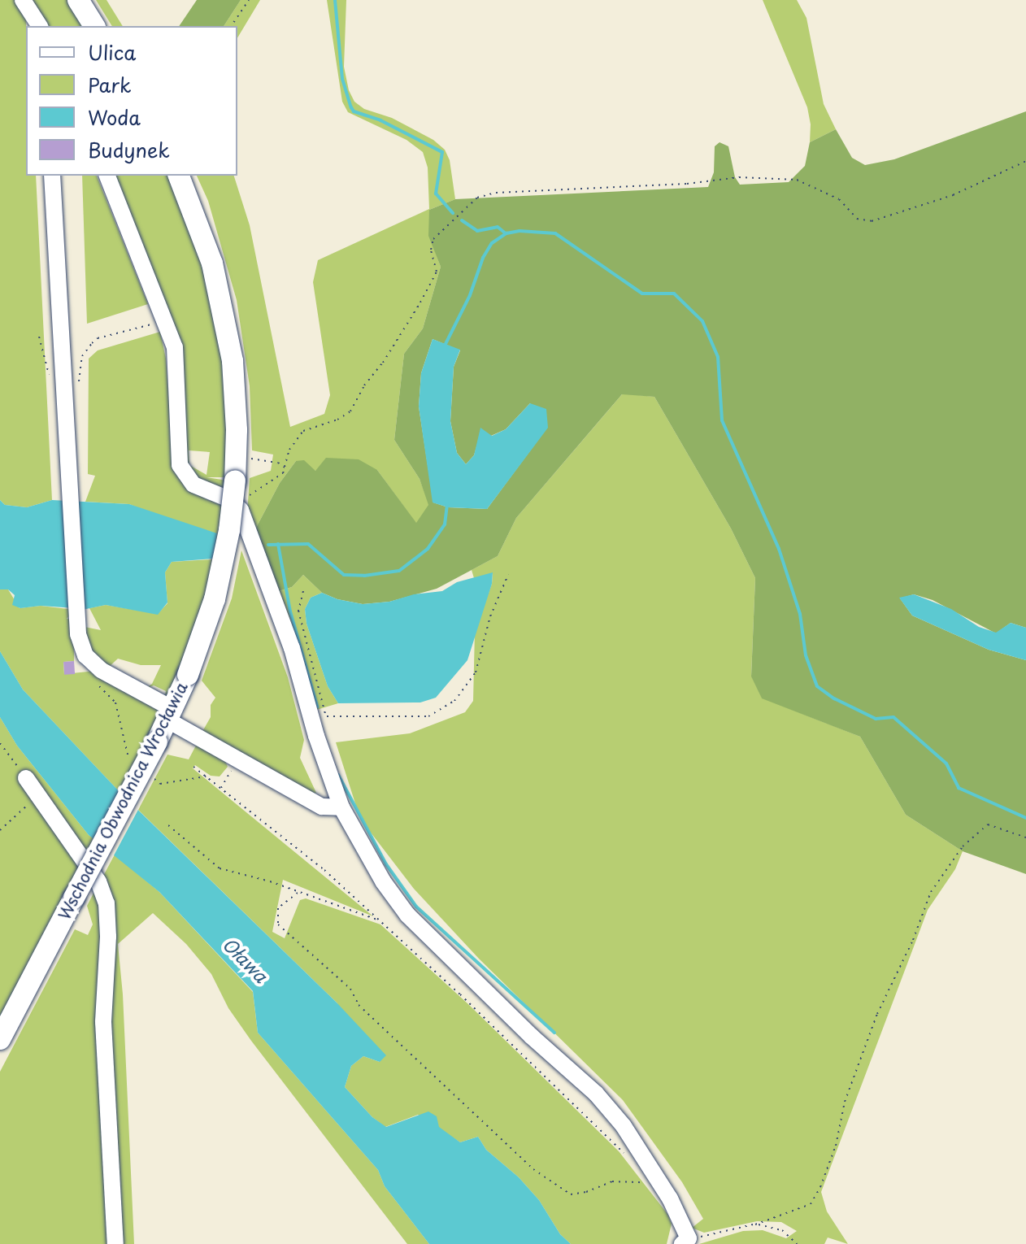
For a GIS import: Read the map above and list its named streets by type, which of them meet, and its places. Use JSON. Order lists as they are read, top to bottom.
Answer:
{
  "streets": {
    "main road": ["Wschodnia Obwodnica Wrocławia"]
  },
  "water": ["Oława"],
  "legend": [
    "Ulica",
    "Park",
    "Woda",
    "Budynek"
  ]
}
